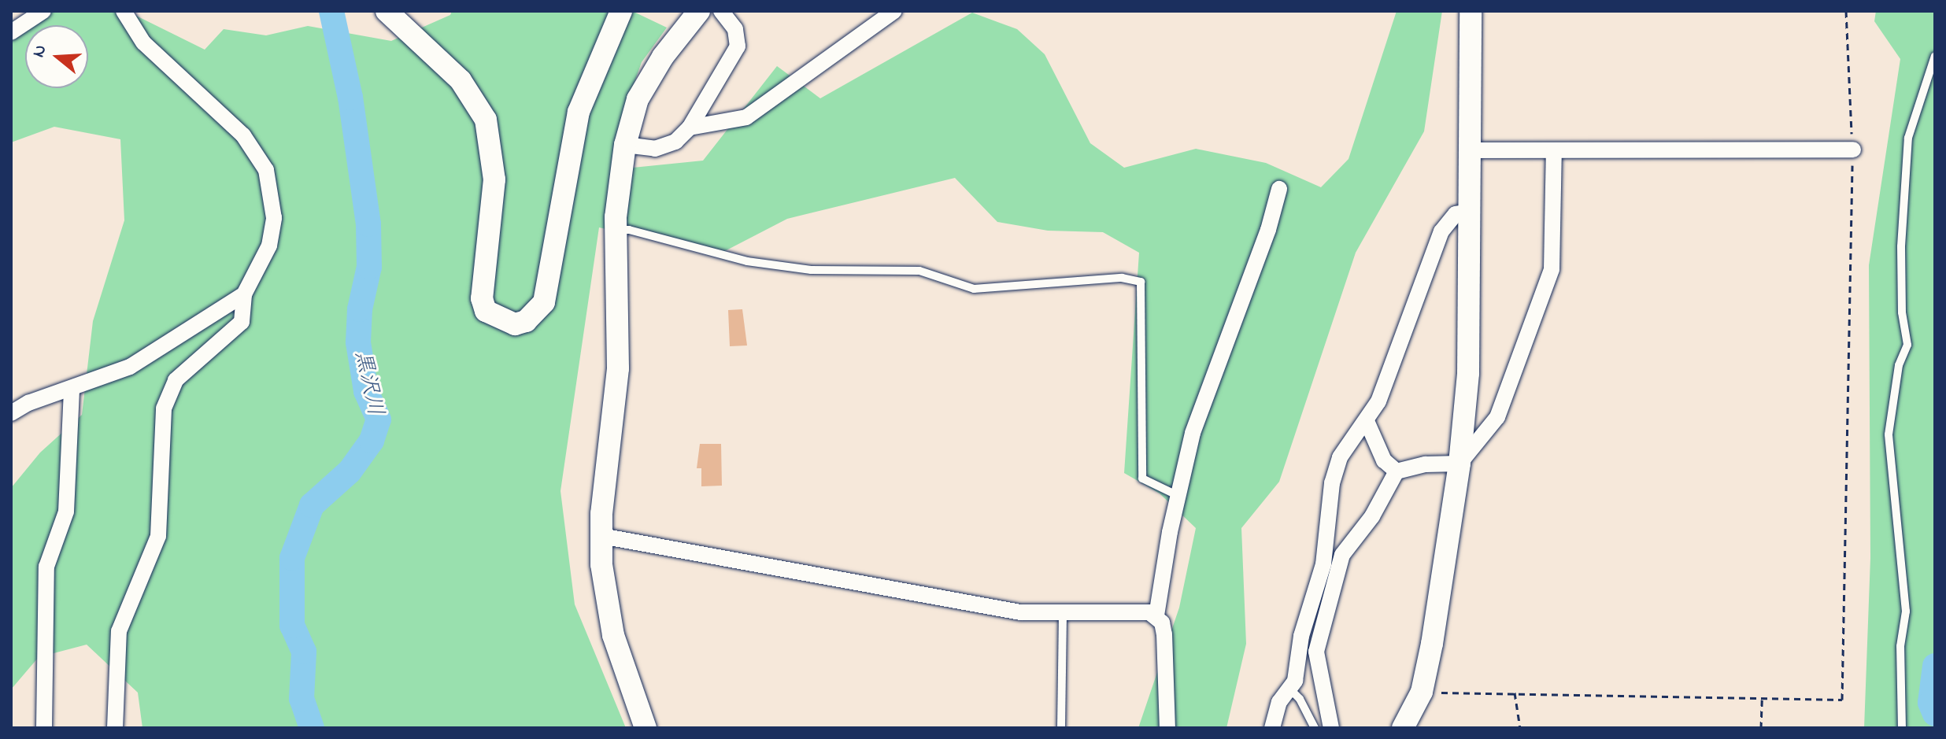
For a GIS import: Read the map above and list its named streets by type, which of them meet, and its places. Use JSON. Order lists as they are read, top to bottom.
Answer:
{
  "water": ["黒沢川"],
  "north": "left"
}
